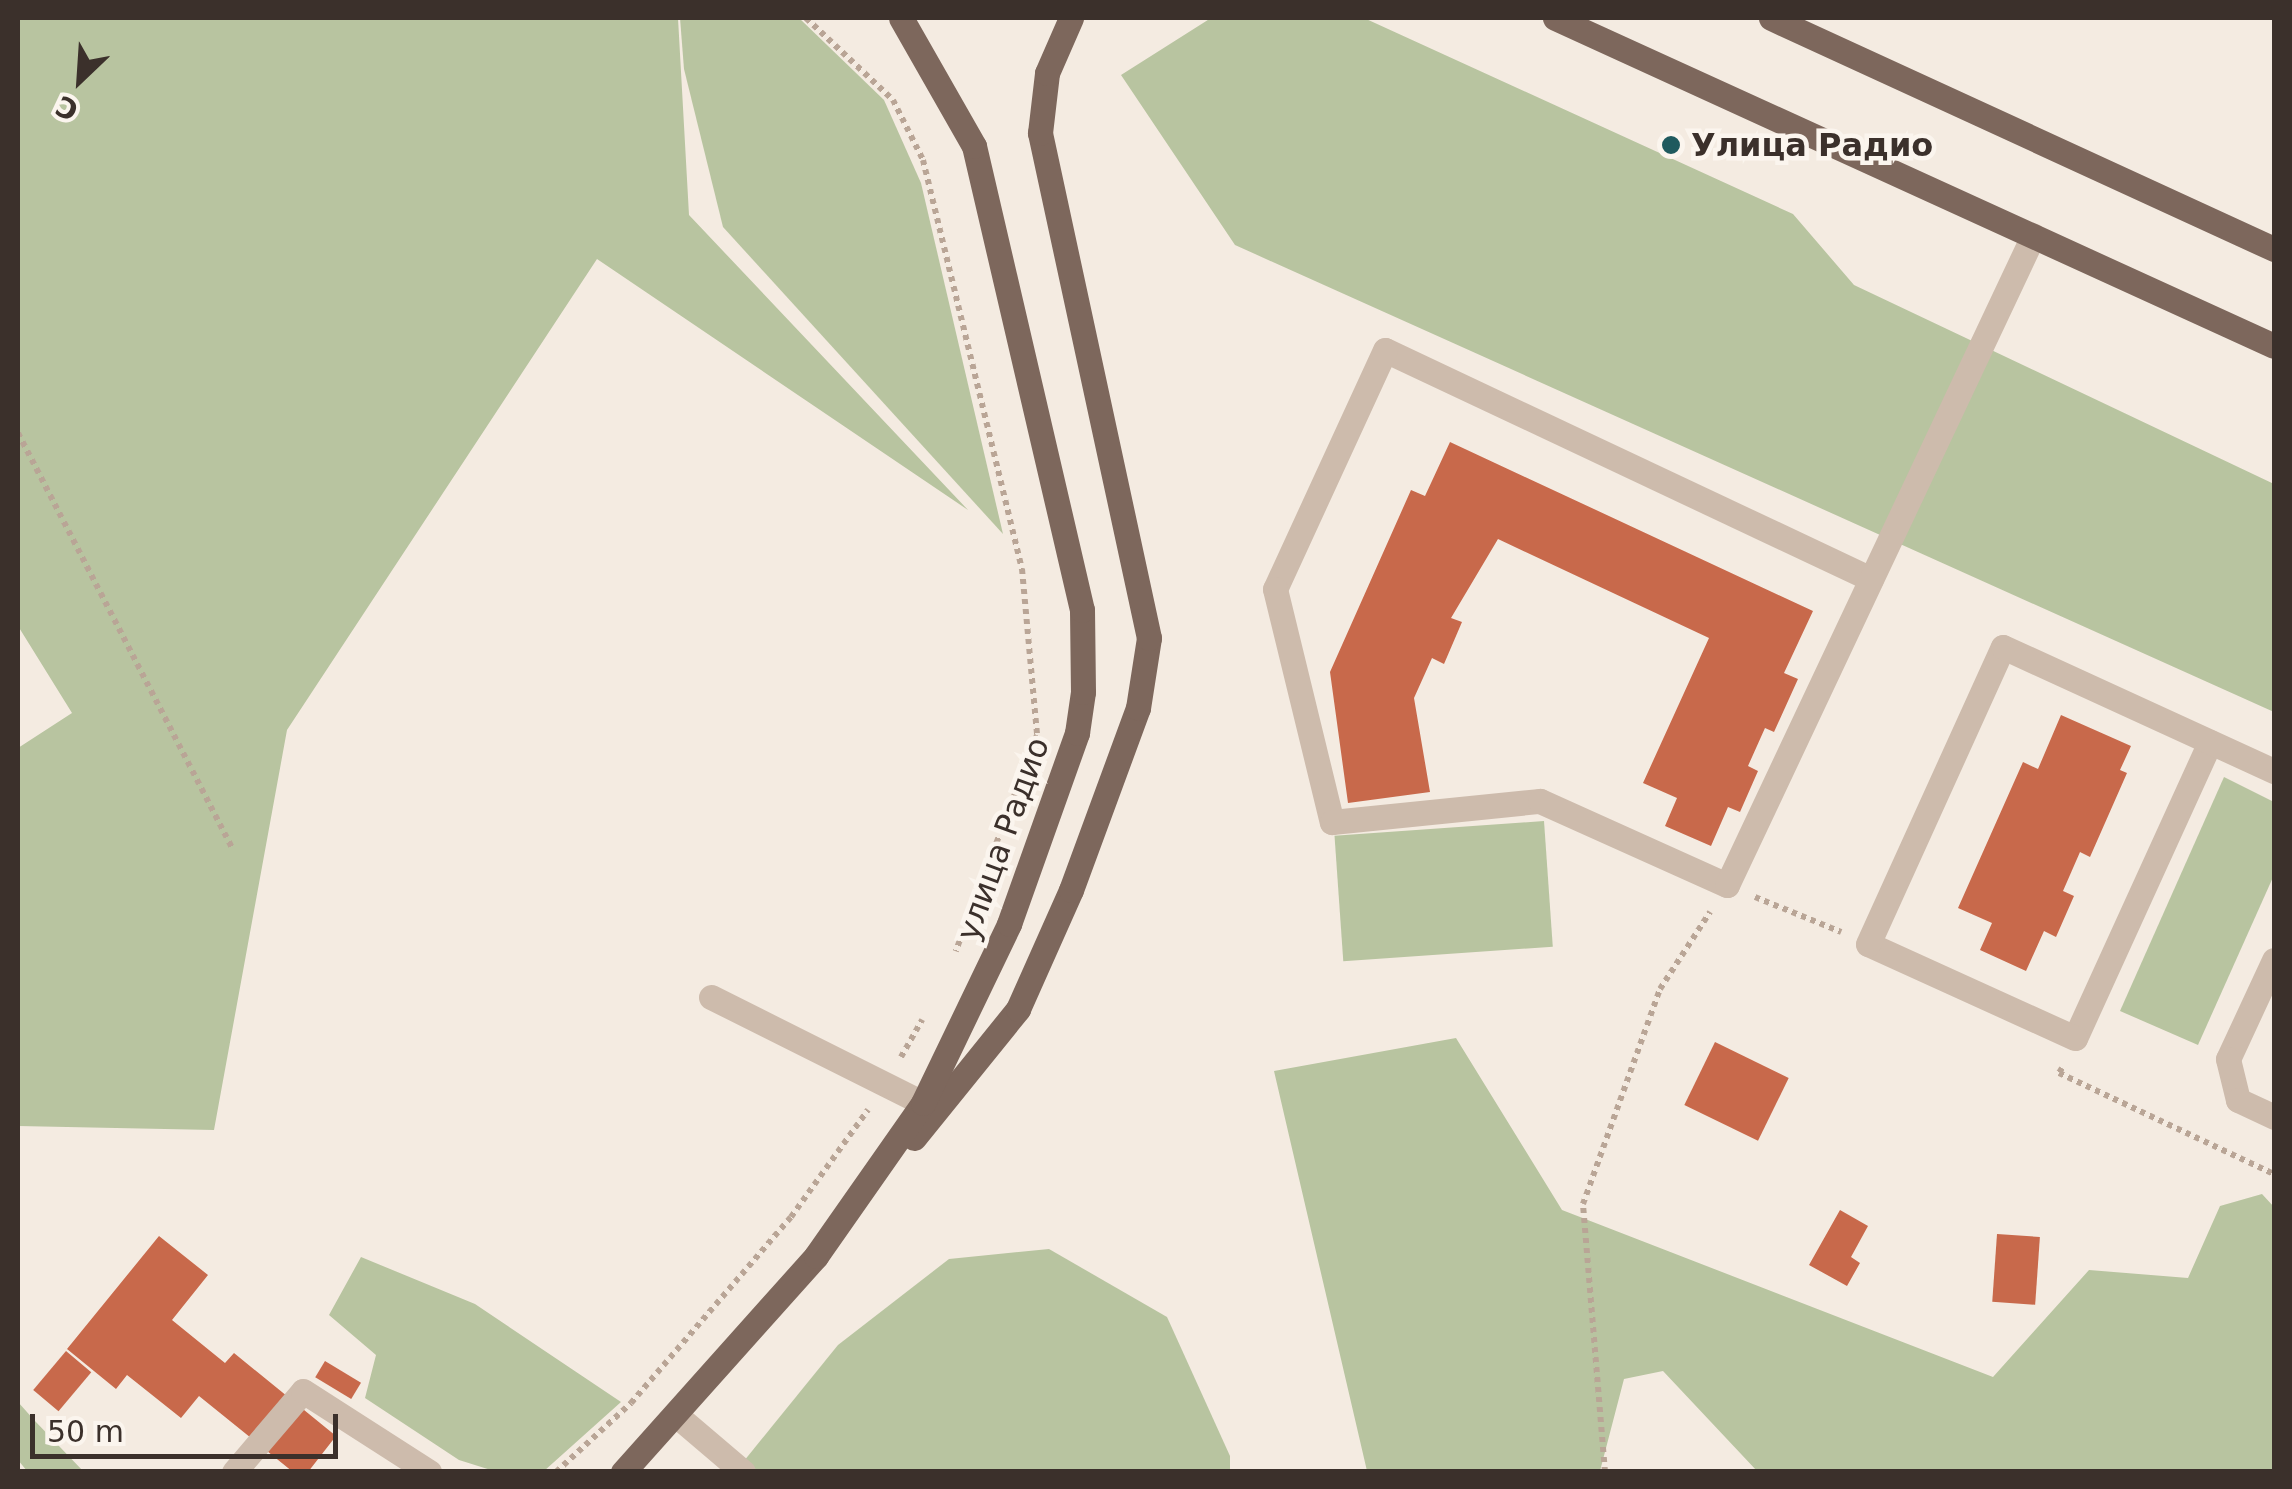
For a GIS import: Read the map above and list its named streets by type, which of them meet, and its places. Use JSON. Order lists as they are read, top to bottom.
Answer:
{
  "streets": {
    "main road": ["улица Радио"]
  },
  "places": ["Улица Радио"],
  "scale_bar": "50 m",
  "north": "bottom left"
}
